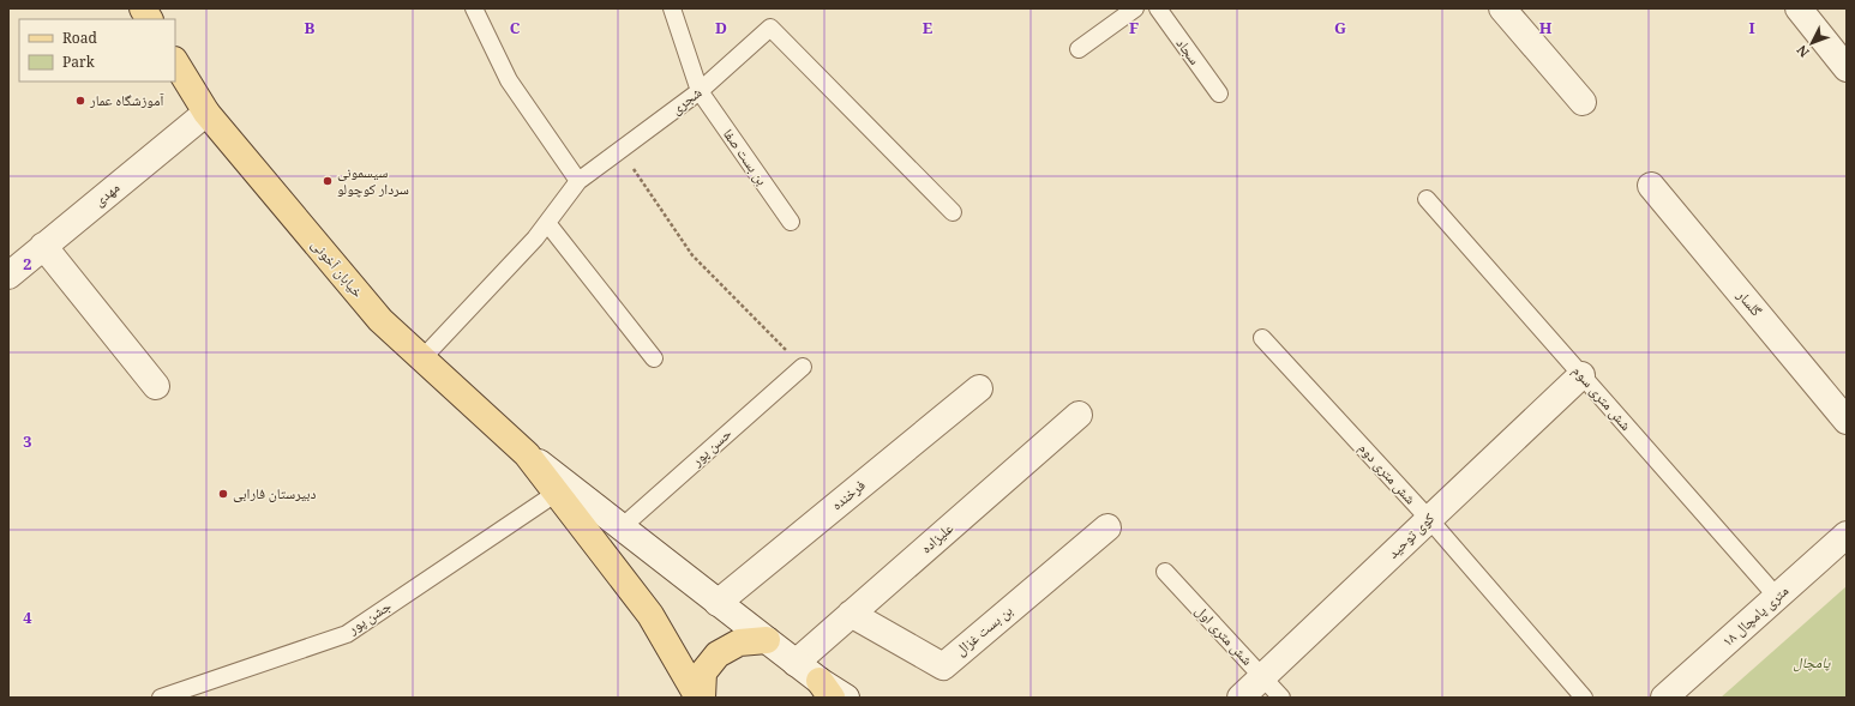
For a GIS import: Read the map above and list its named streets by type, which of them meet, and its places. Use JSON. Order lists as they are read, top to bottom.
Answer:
{
  "streets": {
    "main road": ["خیابان آخونی"],
    "street": [
      "مهدی",
      "گلسار",
      "فرخنده",
      "کوی توحید",
      "علیزاده",
      "۱۸ متری پامچال",
      "بن بست غزال"
    ],
    "lane": [
      "سجاد",
      "شجری",
      "بن بست صفا",
      "شش متری سوم",
      "حسن پور",
      "شش متری دوم",
      "جشن پور",
      "شش متری اول"
    ]
  },
  "crossings": [
    ["شجری", "بن بست صفا"],
    ["شجری", "خیابان آخونی"],
    ["مهدی", "خیابان آخونی"],
    ["خیابان آخونی", "جشن پور"],
    ["شش متری سوم", "کوی توحید"],
    ["شش متری سوم", "۱۸ متری پامچال"],
    ["شش متری دوم", "کوی توحید"],
    ["کوی توحید", "شش متری اول"],
    ["علیزاده", "بن بست غزال"]
  ],
  "parks": ["پامچال"],
  "places": ["آموزشگاه عمار", "سیسمونی سردار کوچولو", "دبیرستان فارابی"],
  "legend": ["Road", "Park"],
  "north": "bottom left",
  "grid": {
    "columns": [
      "B",
      "C",
      "D",
      "E",
      "F",
      "G",
      "H",
      "I"
    ],
    "rows": ["2", "3", "4"]
  }
}
